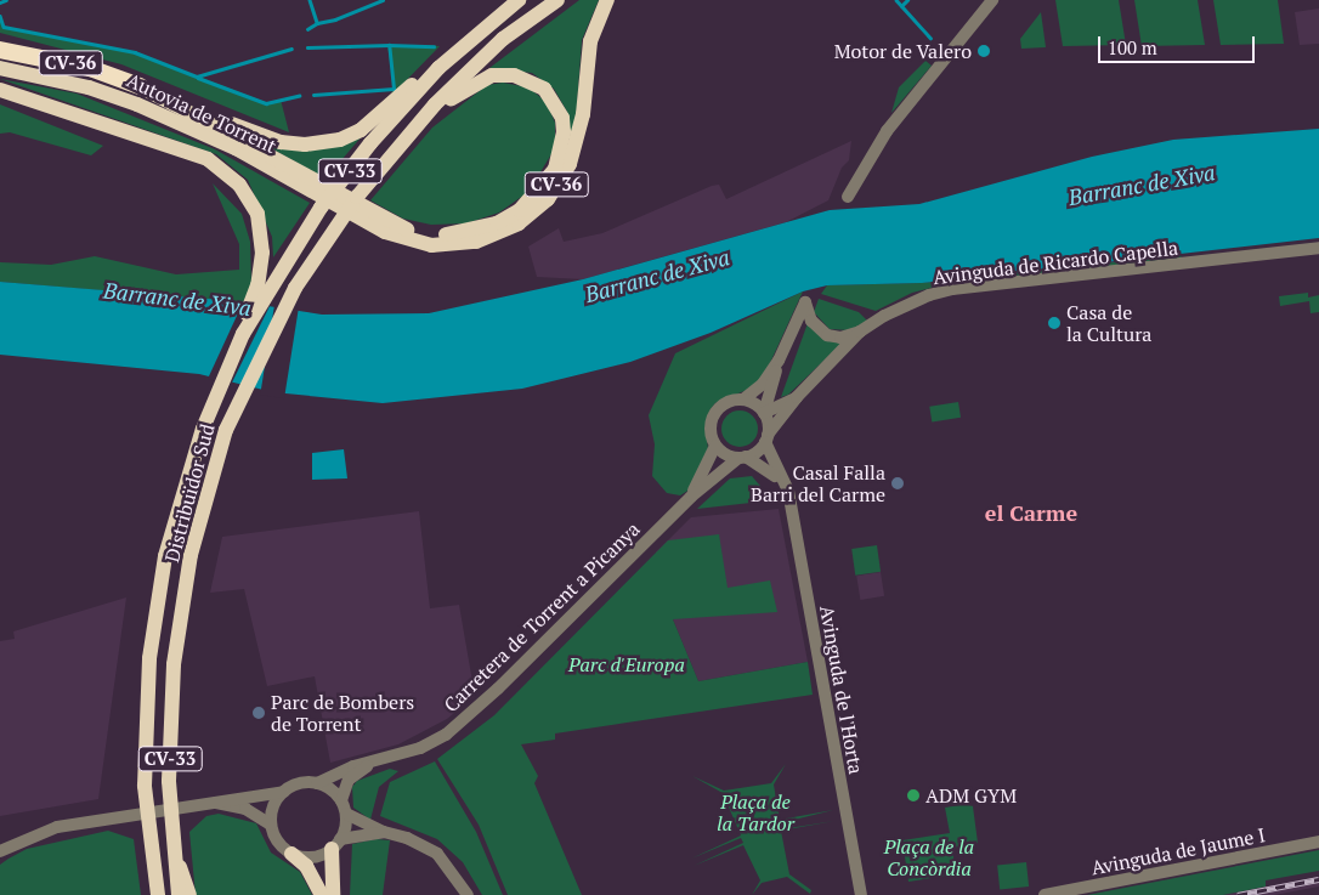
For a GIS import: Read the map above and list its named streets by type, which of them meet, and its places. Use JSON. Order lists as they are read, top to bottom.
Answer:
{
  "streets": {
    "highway": [
      "CV-36",
      "Autovia de Torrent",
      "CV-33",
      "Distribuïdor Sud"
    ],
    "street": [
      "Avinguda de Ricardo Capella",
      "Carretera de Torrent a Picanya",
      "Avinguda de l'Horta",
      "Avinguda de Jaume I"
    ]
  },
  "crossings": [
    ["CV-36", "Autovia de Torrent"],
    ["CV-36", "CV-33"],
    ["CV-33", "Distribuïdor Sud"],
    ["Avinguda de Ricardo Capella", "Carretera de Torrent a Picanya"],
    ["Avinguda de Ricardo Capella", "Avinguda de l'Horta"],
    ["Carretera de Torrent a Picanya", "Avinguda de l'Horta"]
  ],
  "districts": ["el Carme"],
  "water": ["Barranc de Xiva"],
  "parks": ["Parc d'Europa", "Plaça de la Tardor", "Plaça de la Concòrdia"],
  "places": [
    "Motor de Valero",
    "Casa de la Cultura",
    "Casal Falla Barri del Carme",
    "Parc de Bombers de Torrent",
    "ADM GYM"
  ],
  "scale_bar": "100 m"
}
